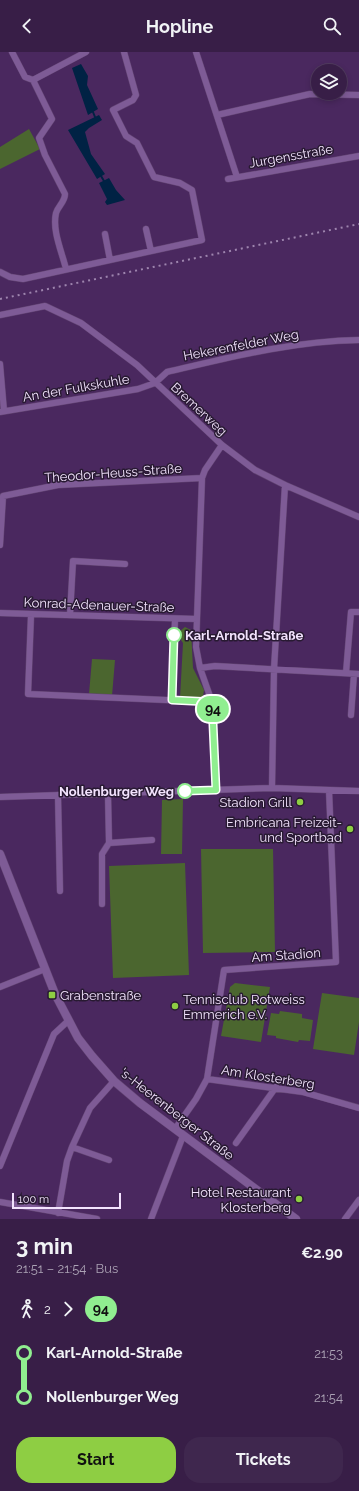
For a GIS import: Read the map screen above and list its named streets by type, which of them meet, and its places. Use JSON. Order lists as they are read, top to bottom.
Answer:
{
  "streets": {
    "street": [
      "Jurgensstraße",
      "Hekerenfelder Weg",
      "An der Fulkskuhle",
      "Bremerweg",
      "Theodor-Heuss-Straße",
      "Konrad-Adenauer-Straße",
      "Am Stadion",
      "Am Klosterberg",
      "'s-Heerenberger Straße"
    ]
  },
  "crossings": [
    ["Hekerenfelder Weg", "An der Fulkskuhle"],
    ["Hekerenfelder Weg", "Bremerweg"],
    ["An der Fulkskuhle", "Bremerweg"],
    ["Am Stadion", "Am Klosterberg"],
    ["Am Klosterberg", "'s-Heerenberger Straße"]
  ],
  "places": {
    "other": [
      "Karl-Arnold-Straße",
      "Nollenburger Weg",
      "Stadion Grill",
      "Embricana Freizeit- und Sportbad",
      "Tennisclub Rotweiss Emmerich e.V.",
      "Hotel Restaurant Klosterberg"
    ],
    "transit": ["Grabenstraße"]
  },
  "lines": ["bus line 94"],
  "scale_bar": "100 m",
  "page": {
    "header": "Hopline",
    "on_map": "94",
    "scale": "100 m",
    "heading": ["3 min", "21:51 – 21:54 · Bus", "€2.90"],
    "legs": ["2", "94"],
    "list": [
      {
        "name": "Karl-Arnold-Straße",
        "value": "21:53"
      },
      {
        "name": "Nollenburger Weg",
        "value": "21:54"
      }
    ],
    "buttons": ["Start", "Tickets"]
  }
}
